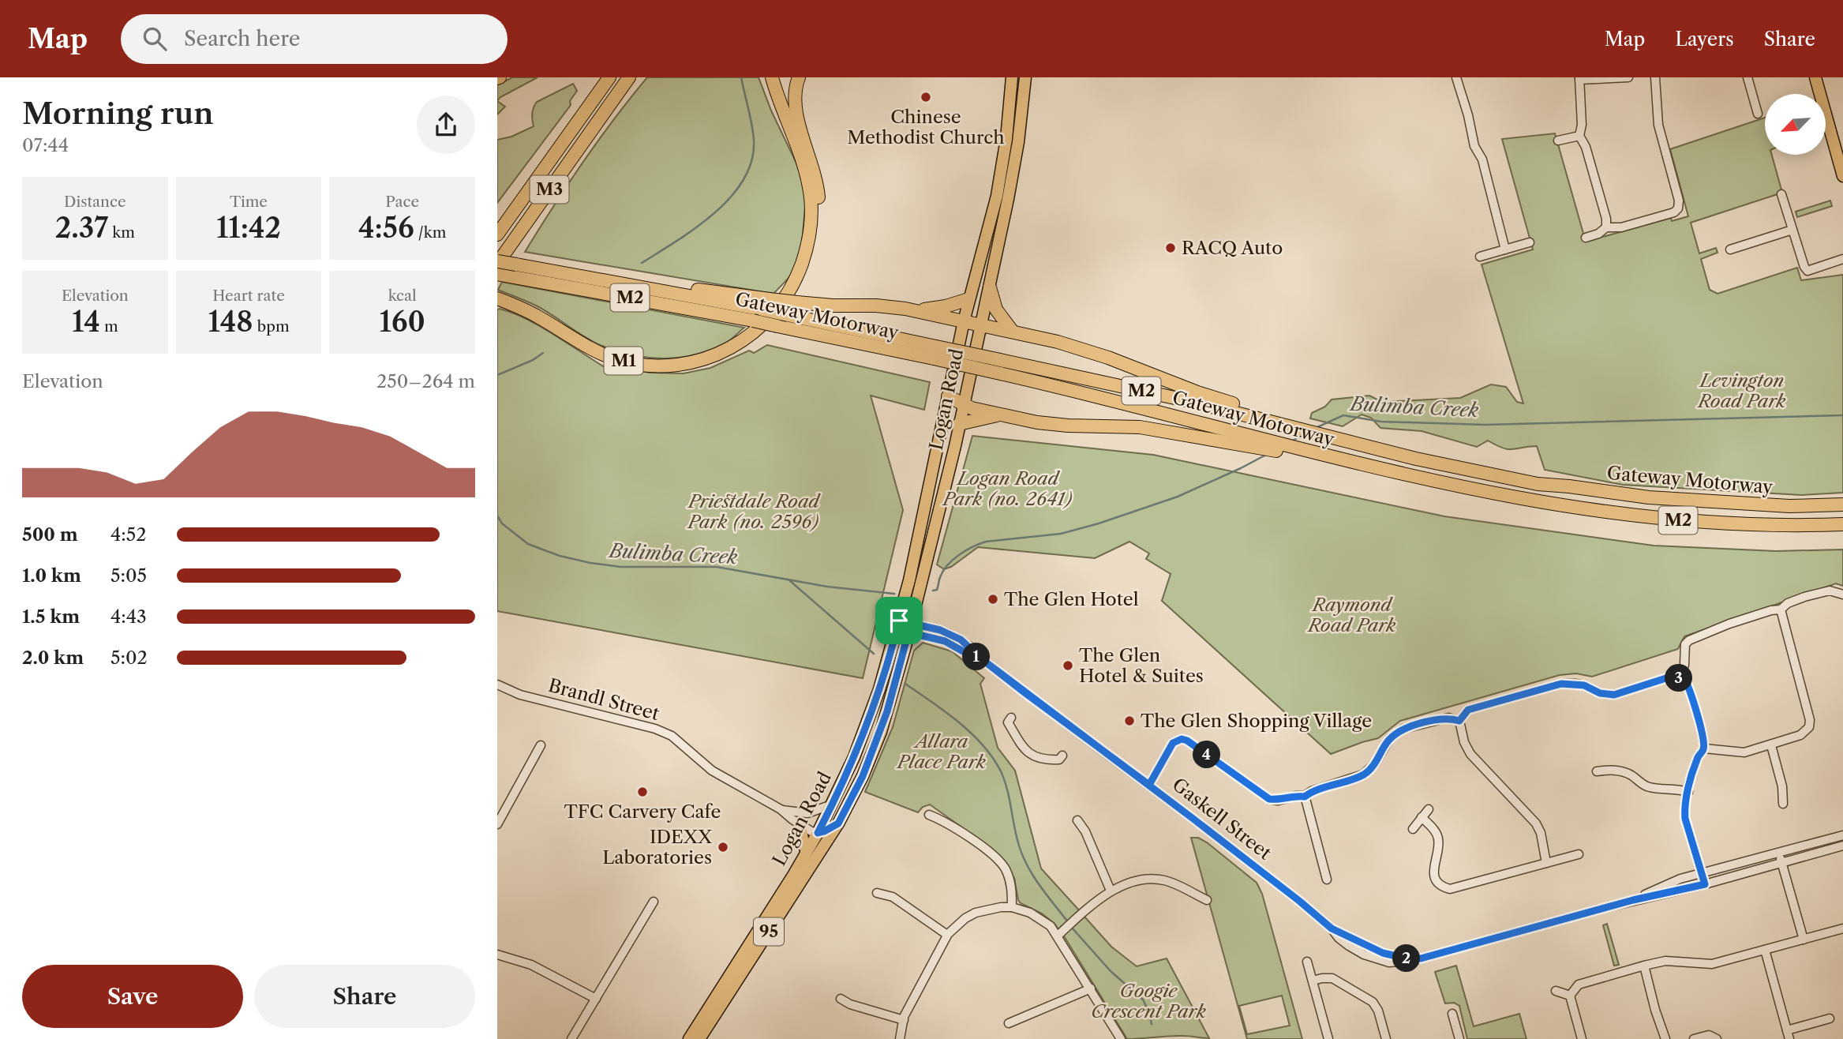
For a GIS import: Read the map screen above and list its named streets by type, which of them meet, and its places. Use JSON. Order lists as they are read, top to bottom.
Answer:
{
  "streets": {
    "highway": [
      "M3",
      "M2",
      "Gateway Motorway",
      "M1"
    ],
    "main road": ["Logan Road", "Gaskell Street", "95"],
    "street": ["Brandl Street"]
  },
  "crossings": [
    ["M3", "Gateway Motorway"],
    ["Logan Road", "Brandl Street"],
    ["Logan Road", "Gaskell Street"]
  ],
  "water": ["Bulimba Creek"],
  "parks": [
    "Levington Road Park",
    "Logan Road Park (no. 2641)",
    "Priestdale Road Park (no. 2596)",
    "Raymond Road Park",
    "Allara Place Park",
    "Googie Crescent Park"
  ],
  "places": [
    "Chinese Methodist Church",
    "RACQ Auto",
    "The Glen Hotel",
    "The Glen Hotel & Suites",
    "The Glen Shopping Village",
    "TFC Carvery Cafe",
    "IDEXX Laboratories"
  ],
  "north": "bottom left",
  "page": {
    "header": "Map",
    "search": "Search here",
    "nav": ["Map", "Layers", "Share"],
    "heading": ["Morning run", "07:44"],
    "stats": [
      ["Distance", "2.37 km"],
      ["Time", "11:42"],
      ["Pace", "4:56 /km"],
      ["Elevation", "14 m"],
      ["Heart rate", "148 bpm"],
      ["kcal", "160"]
    ],
    "chart": ["Elevation", "250–264 m"],
    "list": [
      {
        "name": "500 m",
        "note": "4:52"
      },
      {
        "name": "1.0 km",
        "note": "5:05"
      },
      {
        "name": "1.5 km",
        "note": "4:43"
      },
      {
        "name": "2.0 km",
        "note": "5:02"
      }
    ],
    "pins": [
      "1",
      "3",
      "4",
      "2"
    ],
    "buttons": ["Save", "Share"]
  }
}
